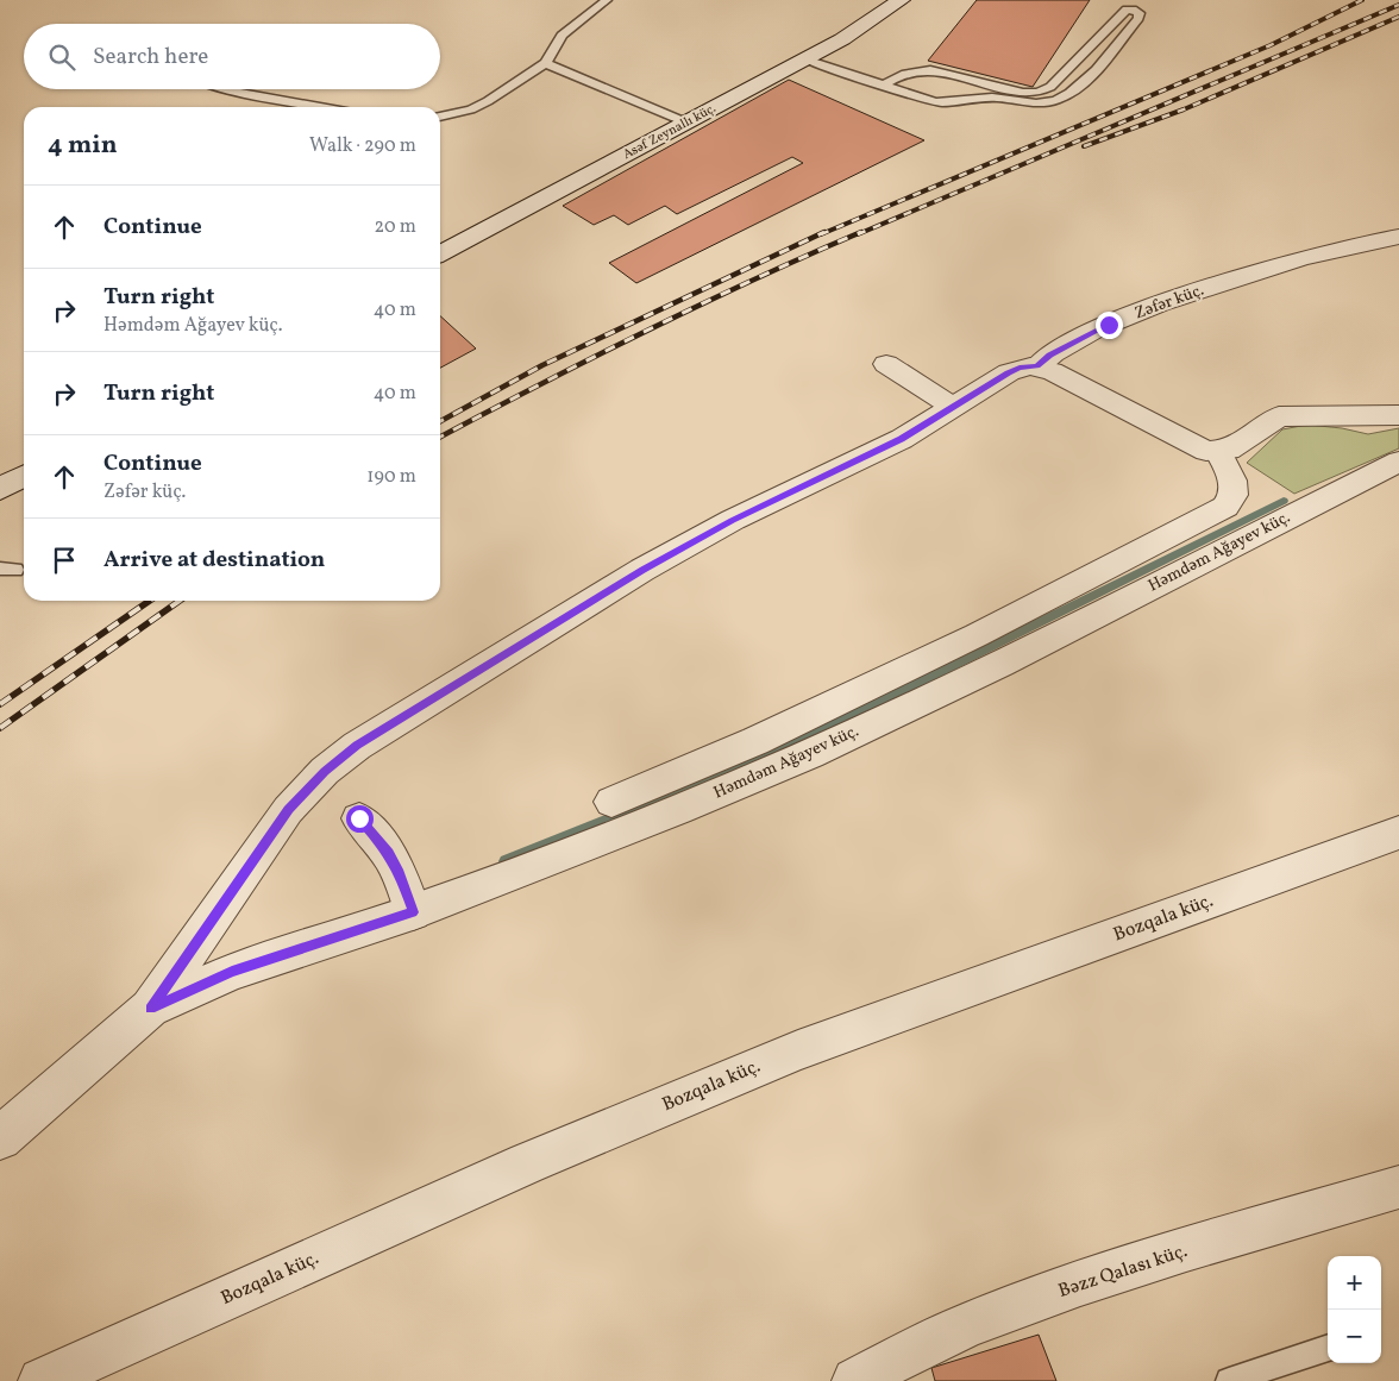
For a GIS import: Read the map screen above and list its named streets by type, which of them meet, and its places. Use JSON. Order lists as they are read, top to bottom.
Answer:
{
  "streets": {
    "street": [
      "Asəf Zeynallı küç.",
      "Zəfər küç.",
      "Həmdəm Ağayev küç.",
      "Bozqala küç.",
      "Bəzz Qalası küç."
    ]
  },
  "crossings": [
    ["Zəfər küç.", "Həmdəm Ağayev küç."]
  ],
  "page": {
    "search": "Search here",
    "heading": ["4 min", "Walk · 290 m"],
    "list": [
      ["Continue", "20 m"],
      ["Turn right", "Həmdəm Ağayev küç.", "40 m"],
      ["Turn right", "40 m"],
      ["Continue", "Zəfər küç.", "190 m"],
      "Arrive at destination"
    ],
    "map_buttons": ["+", "−"]
  }
}
